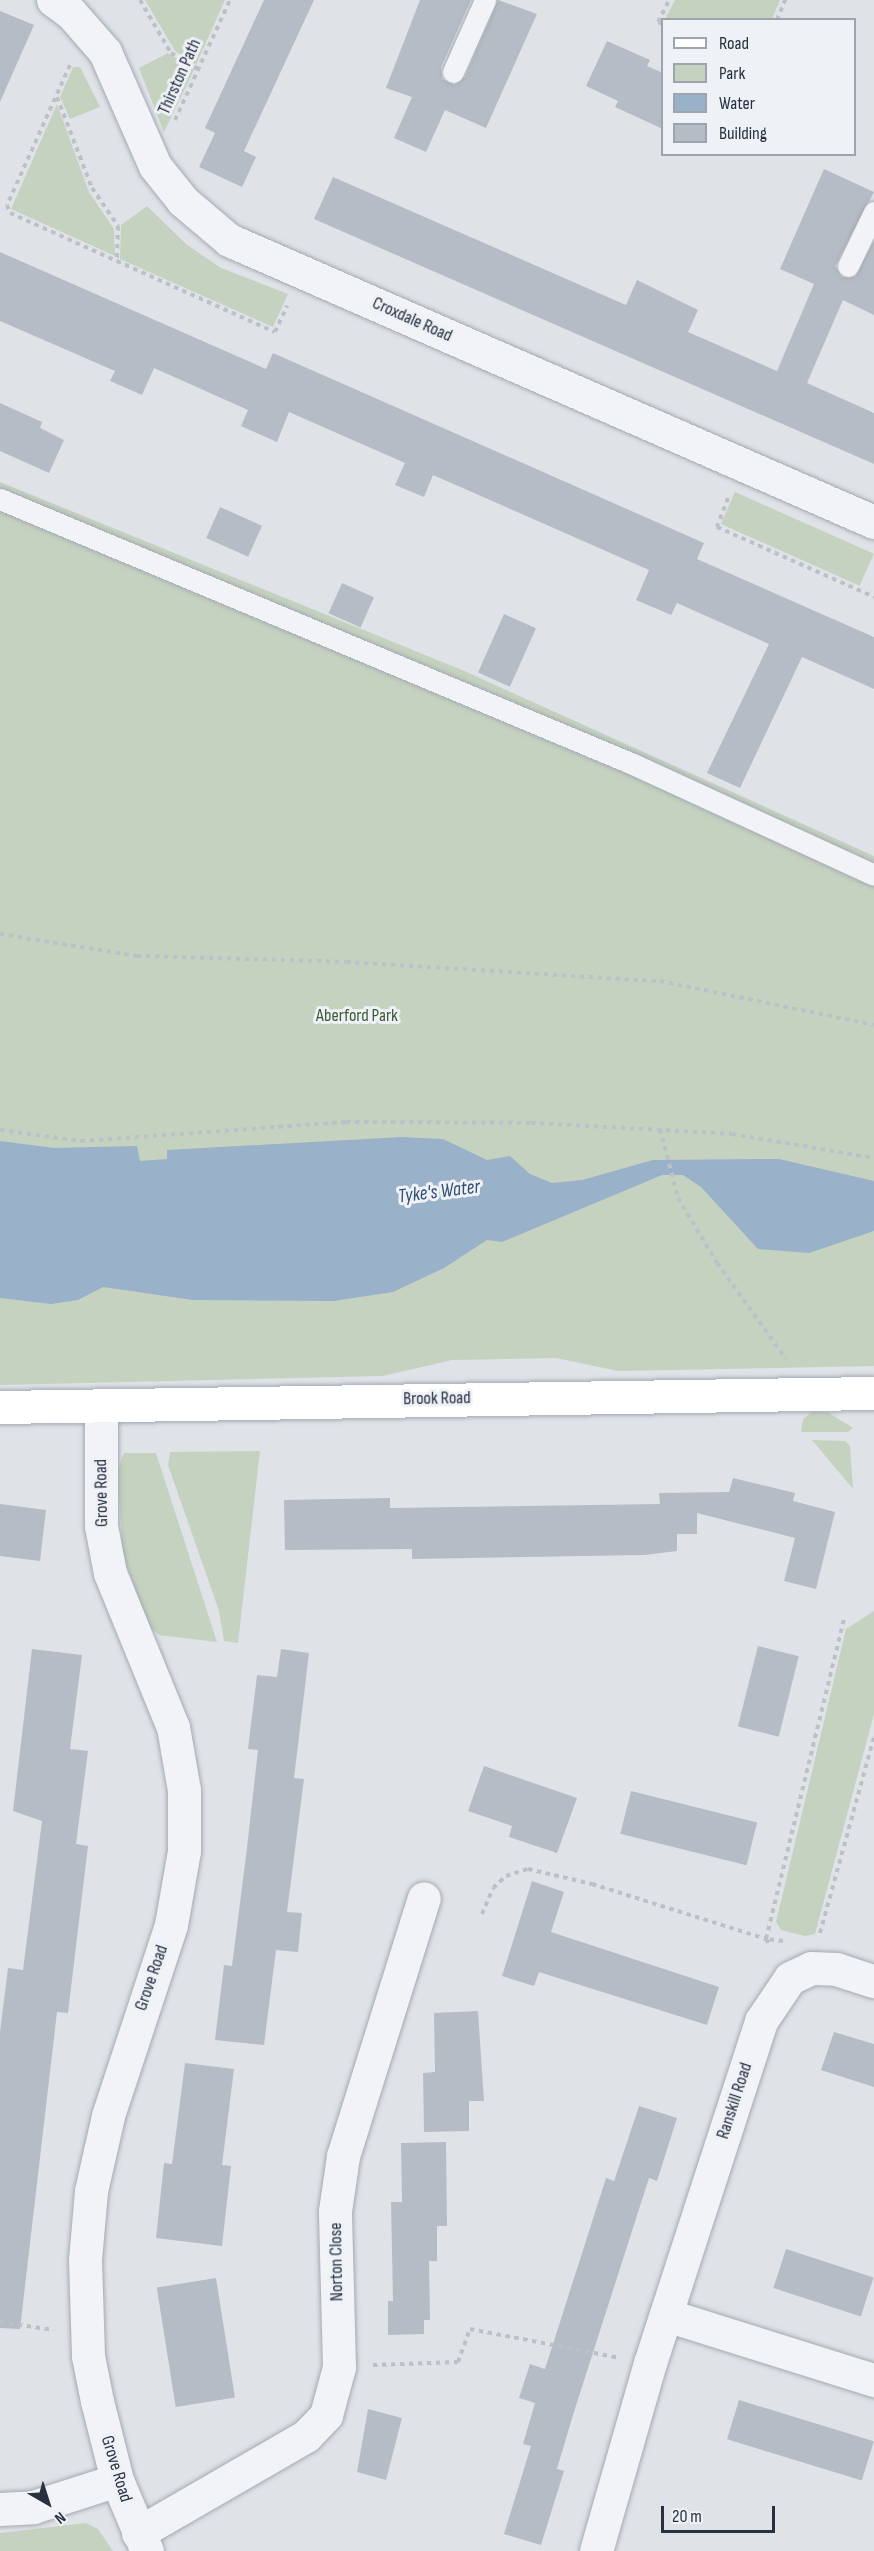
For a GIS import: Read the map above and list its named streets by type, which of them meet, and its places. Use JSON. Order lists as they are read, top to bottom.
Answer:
{
  "streets": {
    "street": [
      "Croxdale Road",
      "Brook Road",
      "Grove Road",
      "Ranskill Road",
      "Norton Close"
    ],
    "path": ["Thirston Path"]
  },
  "crossings": [
    ["Thirston Path", "Croxdale Road"],
    ["Brook Road", "Grove Road"],
    ["Grove Road", "Norton Close"]
  ],
  "water": ["Tyke's Water"],
  "parks": ["Aberford Park"],
  "legend": [
    "Road",
    "Park",
    "Water",
    "Building"
  ],
  "scale_bar": "20 m",
  "north": "bottom right"
}
